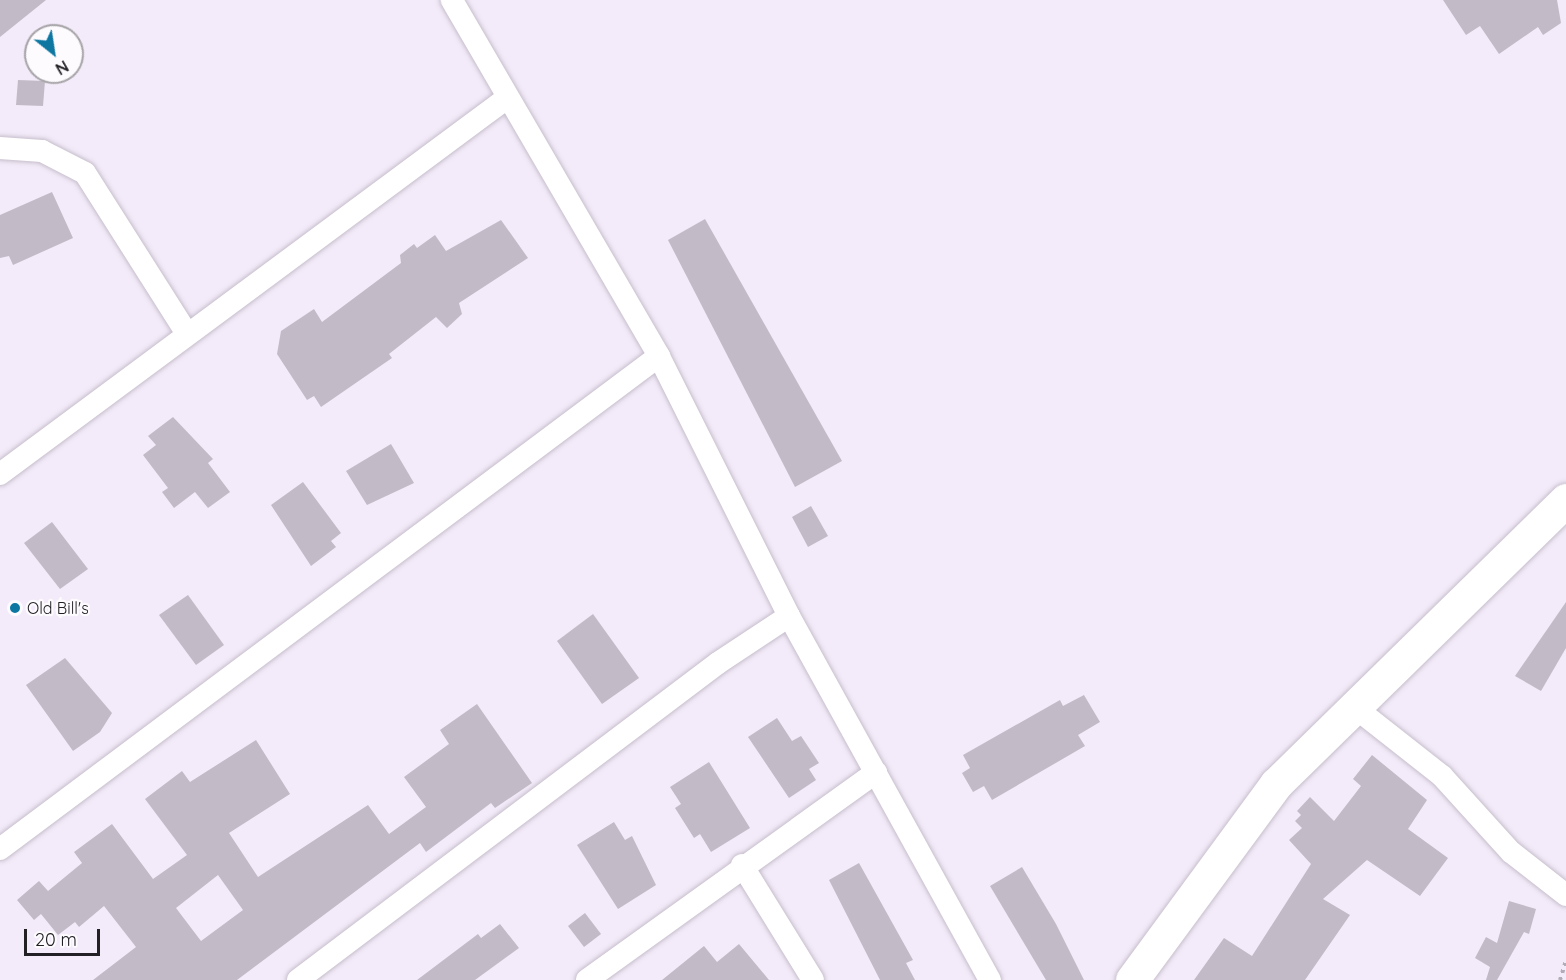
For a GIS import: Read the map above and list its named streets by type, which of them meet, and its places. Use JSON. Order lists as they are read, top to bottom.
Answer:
{
  "places": ["Old Bill's"],
  "scale_bar": "20 m",
  "north": "bottom right"
}
